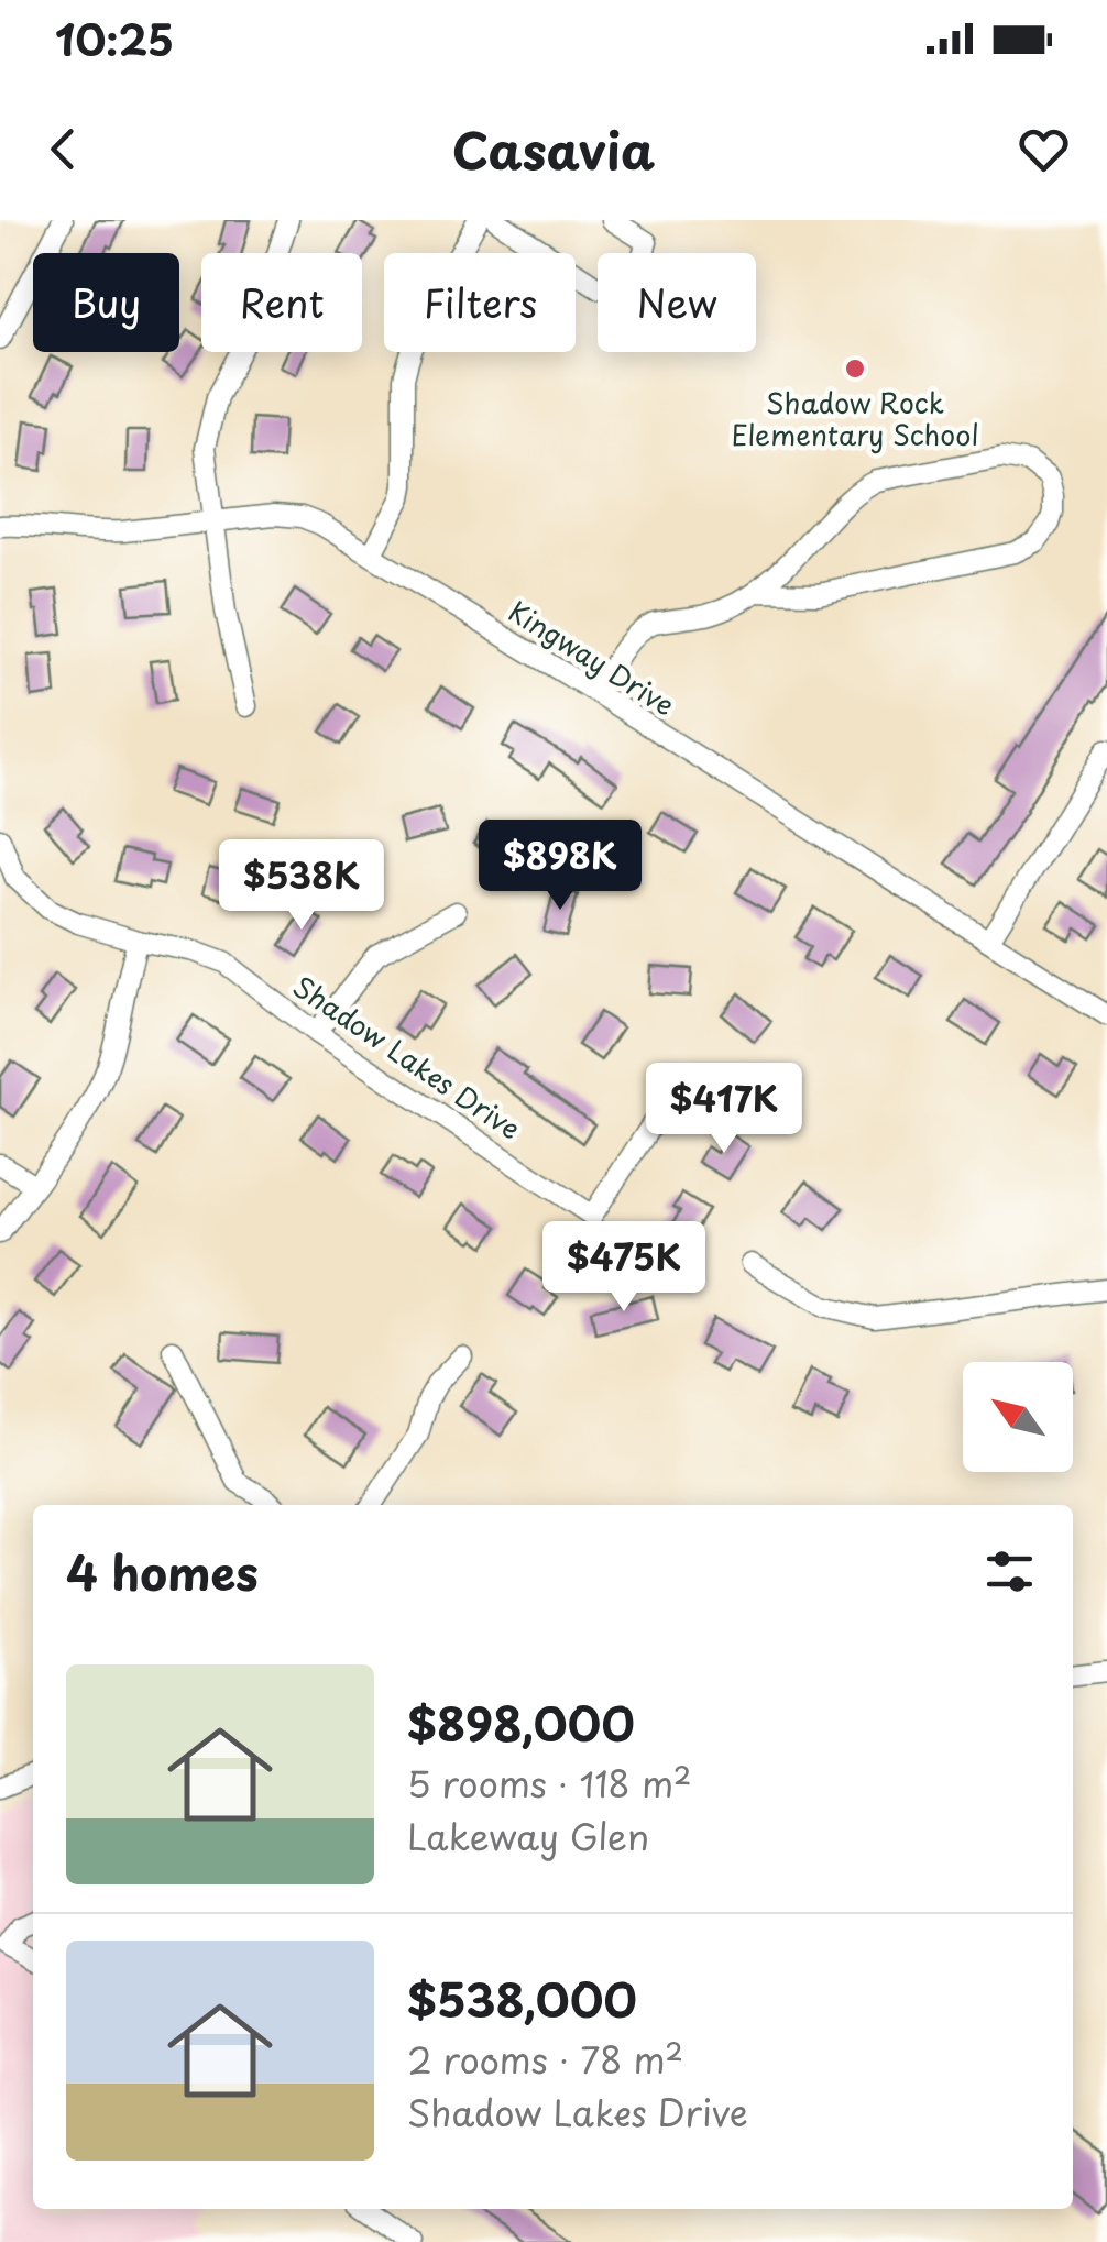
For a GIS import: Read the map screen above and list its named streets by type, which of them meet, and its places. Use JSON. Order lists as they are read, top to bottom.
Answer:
{
  "streets": {
    "street": ["Kingway Drive", "Shadow Lakes Drive"]
  },
  "places": ["Shadow Rock Elementary School"],
  "north": "top left",
  "page": {
    "status": "10:25",
    "header": "Casavia",
    "chip": [
      "Buy",
      "Rent",
      "Filters",
      "New"
    ],
    "price": [
      "$898K",
      "$538K",
      "$417K",
      "$475K"
    ],
    "heading": "4 homes",
    "list": [
      {
        "name": "$898,000",
        "note": "5 rooms · 118 m² · Lakeway Glen"
      },
      {
        "name": "$538,000",
        "note": "2 rooms · 78 m² · Shadow Lakes Drive"
      }
    ]
  }
}
